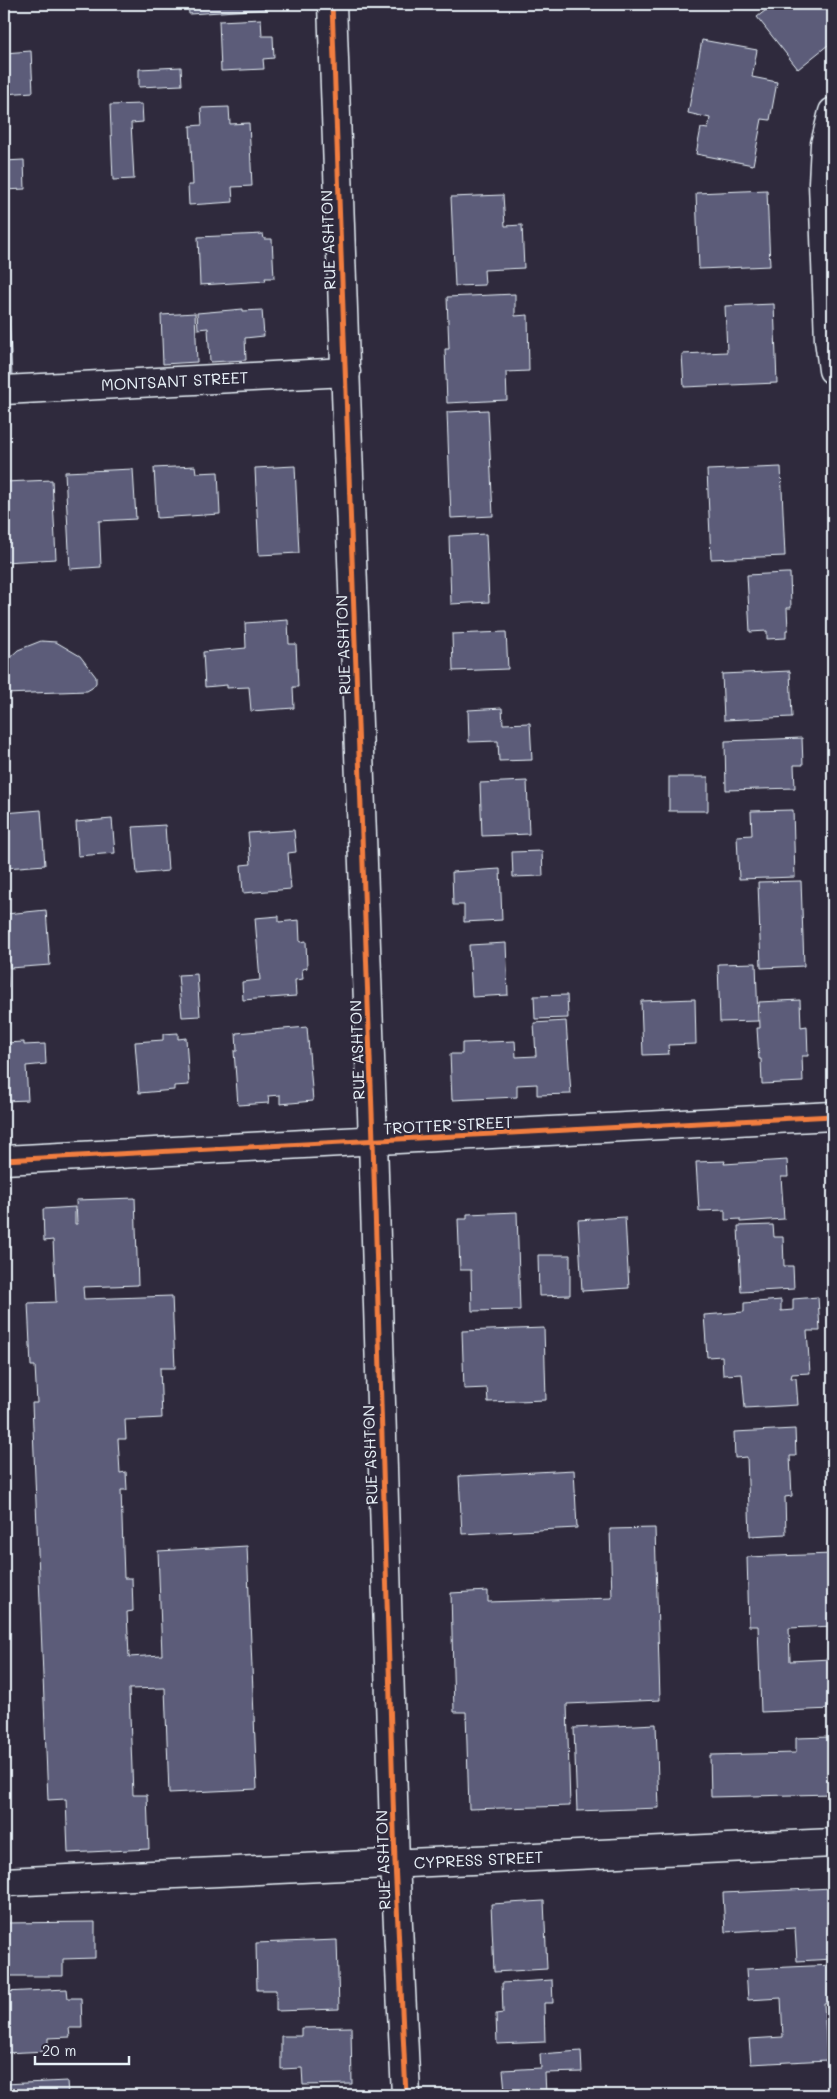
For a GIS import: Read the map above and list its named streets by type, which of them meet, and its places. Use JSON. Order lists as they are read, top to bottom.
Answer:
{
  "streets": {
    "street": [
      "RUE ASHTON",
      "MONTSANT STREET",
      "TROTTER STREET",
      "CYPRESS STREET"
    ]
  },
  "crossings": [
    ["RUE ASHTON", "MONTSANT STREET"],
    ["RUE ASHTON", "TROTTER STREET"],
    ["RUE ASHTON", "CYPRESS STREET"]
  ],
  "scale_bar": "20 m"
}
